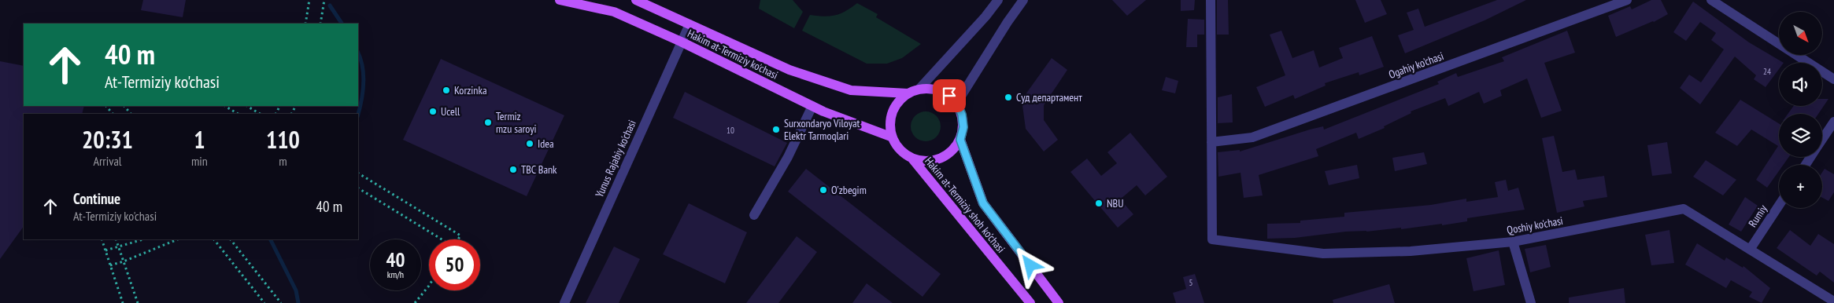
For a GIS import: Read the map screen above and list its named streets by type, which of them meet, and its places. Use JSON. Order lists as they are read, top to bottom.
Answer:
{
  "streets": {
    "main road": ["Hakim at-Termiziy ko'chasi", "Hakim at-Termiziy shoh ko'chasi"],
    "street": [
      "Ogahiy ko'chasi",
      "Yunus Rajabiy ko'chasi",
      "Rumiy",
      "Qoshiy ko'chasi"
    ]
  },
  "crossings": [
    ["Hakim at-Termiziy ko'chasi", "Yunus Rajabiy ko'chasi"],
    ["Hakim at-Termiziy ko'chasi", "Hakim at-Termiziy shoh ko'chasi"],
    ["Ogahiy ko'chasi", "Qoshiy ko'chasi"],
    ["Rumiy", "Qoshiy ko'chasi"]
  ],
  "places": [
    "Korzinka",
    "Суд департамент",
    "Ucell",
    "Termiz mzu saroyi",
    "Surxondaryo Viloyat Elektr Tarmoqlari",
    "Idea",
    "TBC Bank",
    "O'zbegim",
    "NBU"
  ],
  "house_numbers": ["24", "10", "5"],
  "north": "bottom right",
  "page": {
    "map_buttons": "+",
    "turn": ["40 m", "At-Termiziy ko'chasi"],
    "eta": [
      "20:31",
      "Arrival",
      "1",
      "min",
      "110",
      "m"
    ],
    "list": [
      {
        "name": "Continue",
        "note": "At-Termiziy ko'chasi",
        "value": "40 m"
      }
    ],
    "speed": "40 km/h",
    "limit": "50"
  }
}
